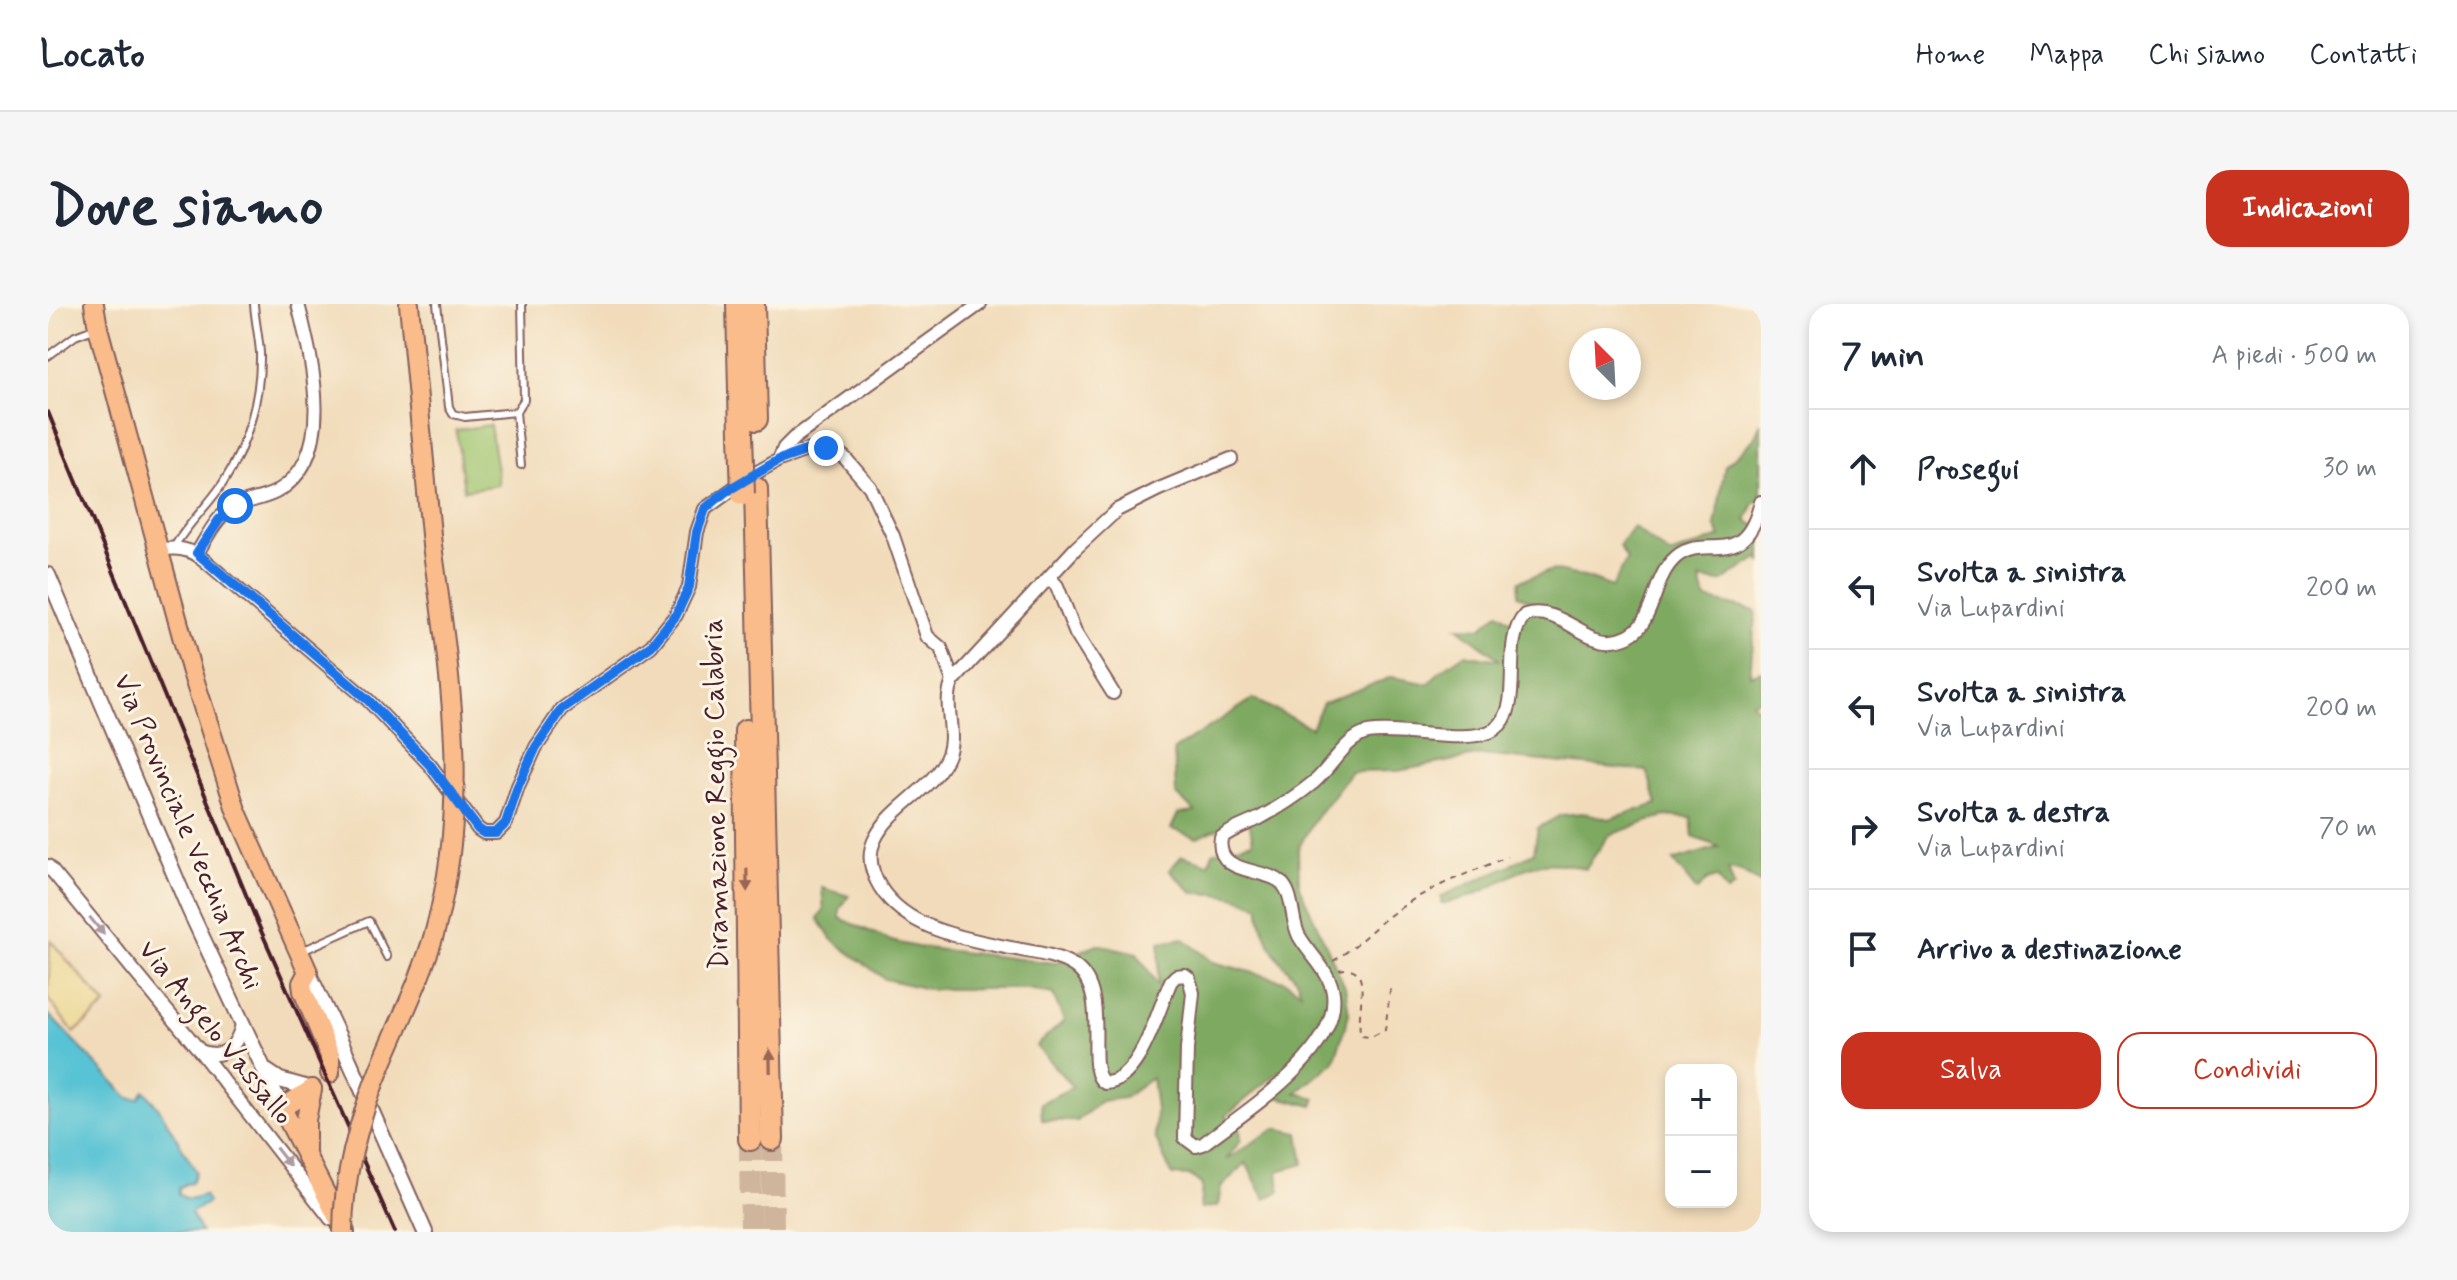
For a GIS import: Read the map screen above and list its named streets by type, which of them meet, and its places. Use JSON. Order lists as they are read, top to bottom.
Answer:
{
  "streets": {
    "highway": ["Diramazione Reggio Calabria"],
    "street": ["Via Provinciale Vecchia Archi", "Via Angelo Vassallo"]
  },
  "north": "top left",
  "page": {
    "header": "Locato",
    "nav": [
      "Home",
      "Mappa",
      "Chi siamo",
      "Contatti"
    ],
    "buttons": [
      "Indicazioni",
      ["Salva", "Condividi"]
    ],
    "title": "Dove siamo",
    "heading": ["7 min", "A piedi · 500 m"],
    "list": [
      ["Prosegui", "30 m"],
      ["Svolta a sinistra", "Via Lupardini", "200 m"],
      ["Svolta a sinistra", "Via Lupardini", "200 m"],
      ["Svolta a destra", "Via Lupardini", "70 m"],
      "Arrivo a destinazione"
    ],
    "map_buttons": ["+", "−"]
  }
}
